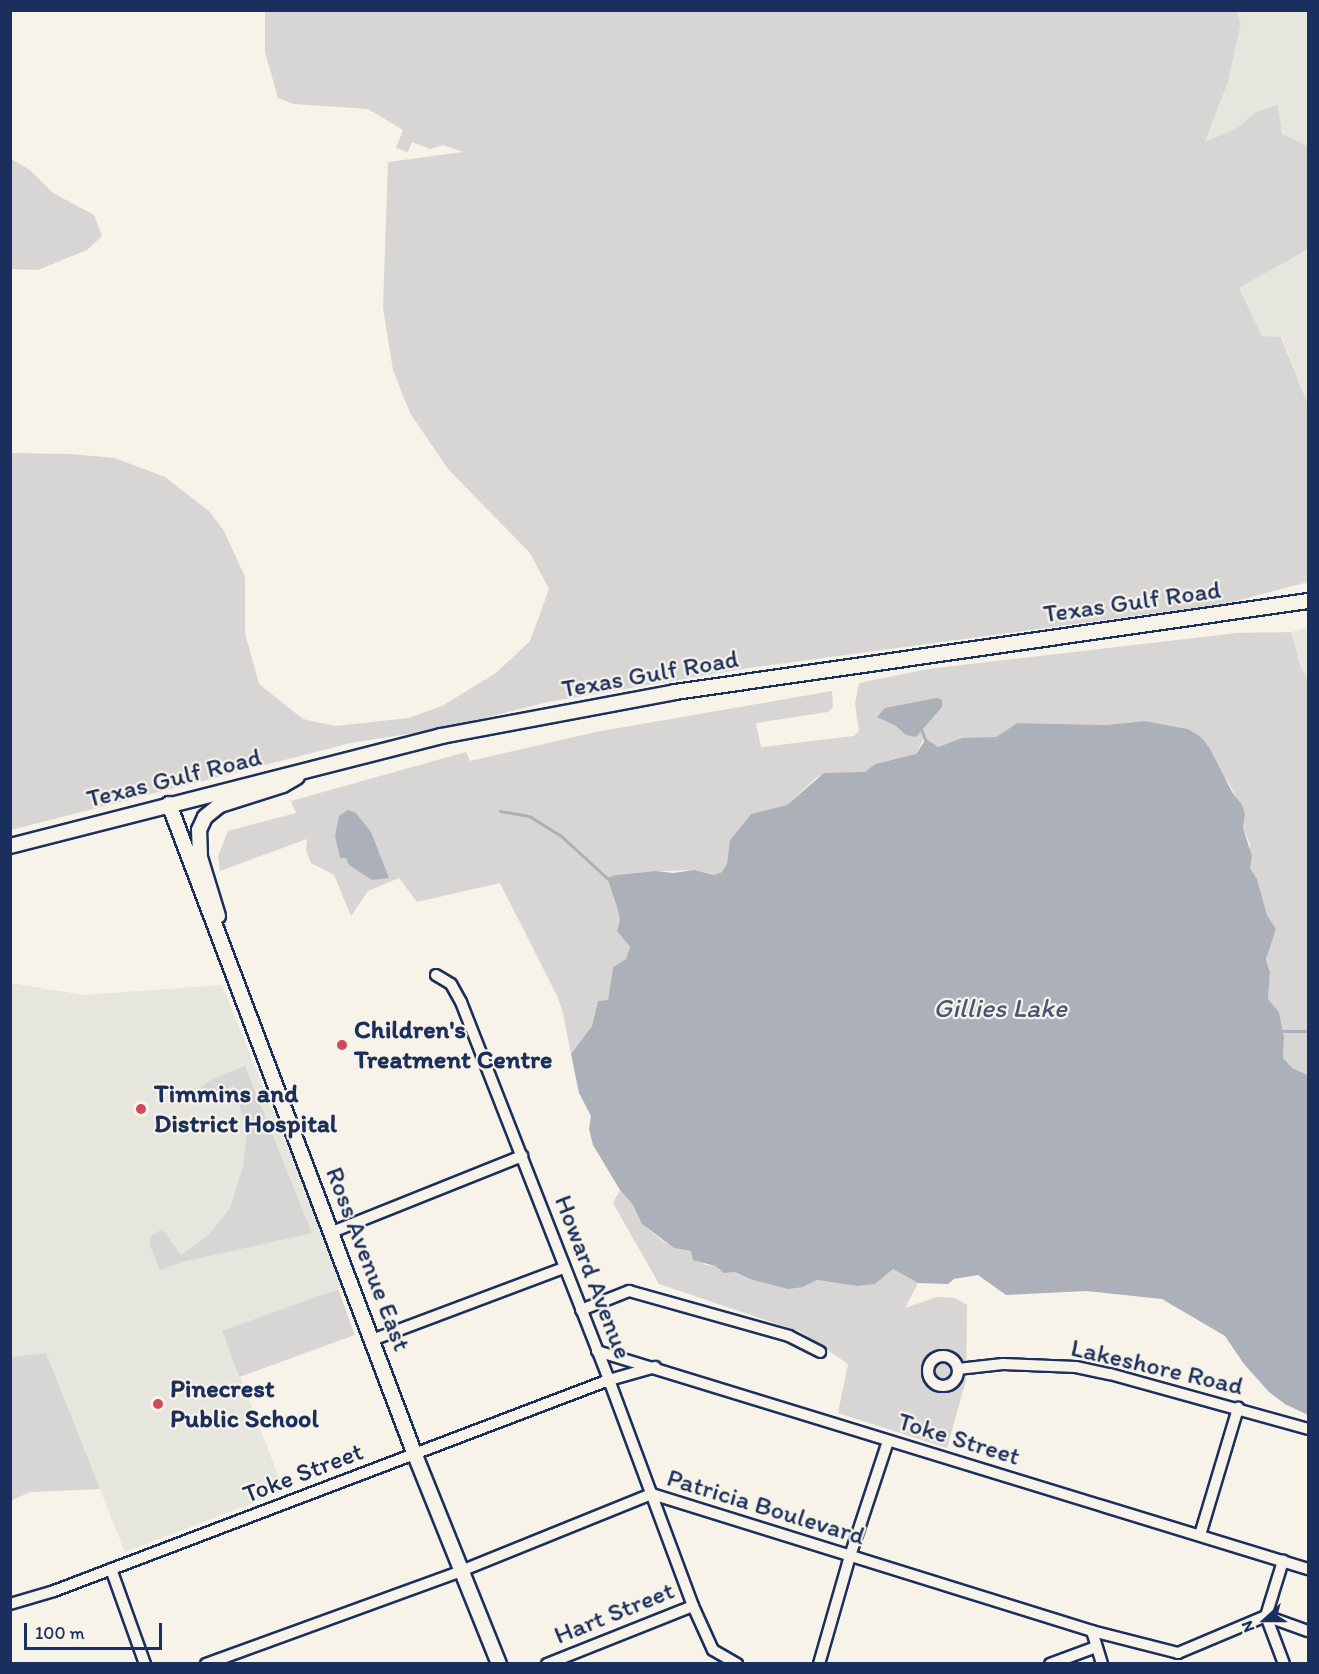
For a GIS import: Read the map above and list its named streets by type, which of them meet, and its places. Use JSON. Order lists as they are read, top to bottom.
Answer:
{
  "streets": {
    "main road": ["Texas Gulf Road", "Ross Avenue East"],
    "street": [
      "Howard Avenue",
      "Lakeshore Road",
      "Toke Street",
      "Patricia Boulevard",
      "Hart Street"
    ]
  },
  "crossings": [
    ["Texas Gulf Road", "Ross Avenue East"],
    ["Ross Avenue East", "Toke Street"],
    ["Ross Avenue East", "Patricia Boulevard"],
    ["Howard Avenue", "Toke Street"],
    ["Howard Avenue", "Patricia Boulevard"],
    ["Howard Avenue", "Hart Street"]
  ],
  "water": ["Gillies Lake"],
  "places": ["Children's Treatment Centre", "Timmins and District Hospital", "Pinecrest Public School"],
  "scale_bar": "100 m",
  "north": "left"
}
